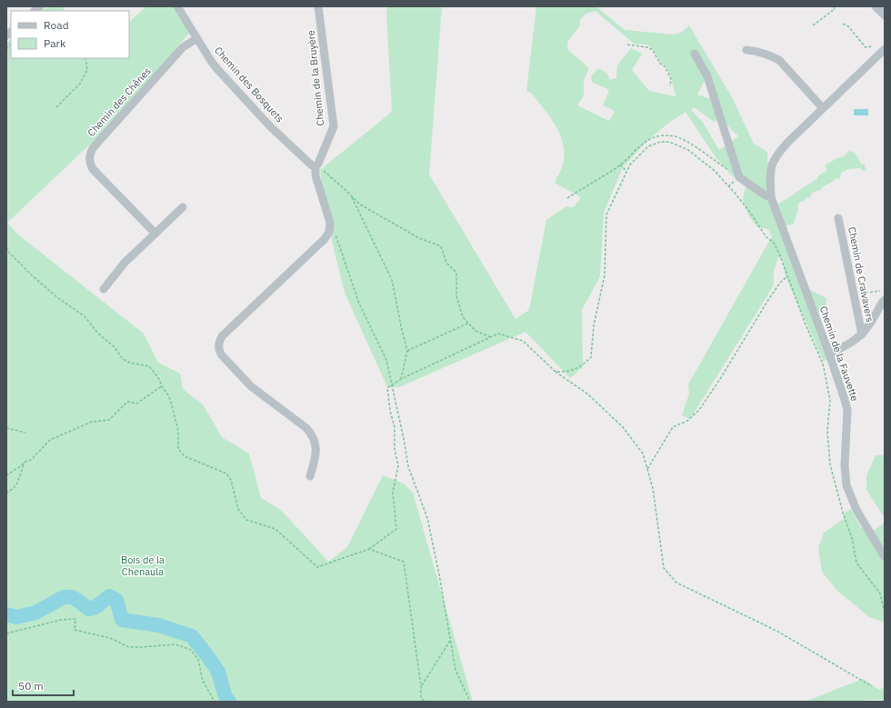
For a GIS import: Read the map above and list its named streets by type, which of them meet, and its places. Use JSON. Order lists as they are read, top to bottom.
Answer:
{
  "streets": {
    "street": [
      "Chemin de la Bruyère",
      "Chemin des Bosquets",
      "Chemin des Chênes",
      "Chemin de Craivavers",
      "Chemin de la Fauvette"
    ]
  },
  "crossings": [
    ["Chemin de la Bruyère", "Chemin des Bosquets"],
    ["Chemin des Bosquets", "Chemin des Chênes"],
    ["Chemin de Craivavers", "Chemin de la Fauvette"]
  ],
  "parks": ["Bois de la Chenaula"],
  "legend": ["Road", "Park"],
  "scale_bar": "50 m"
}
